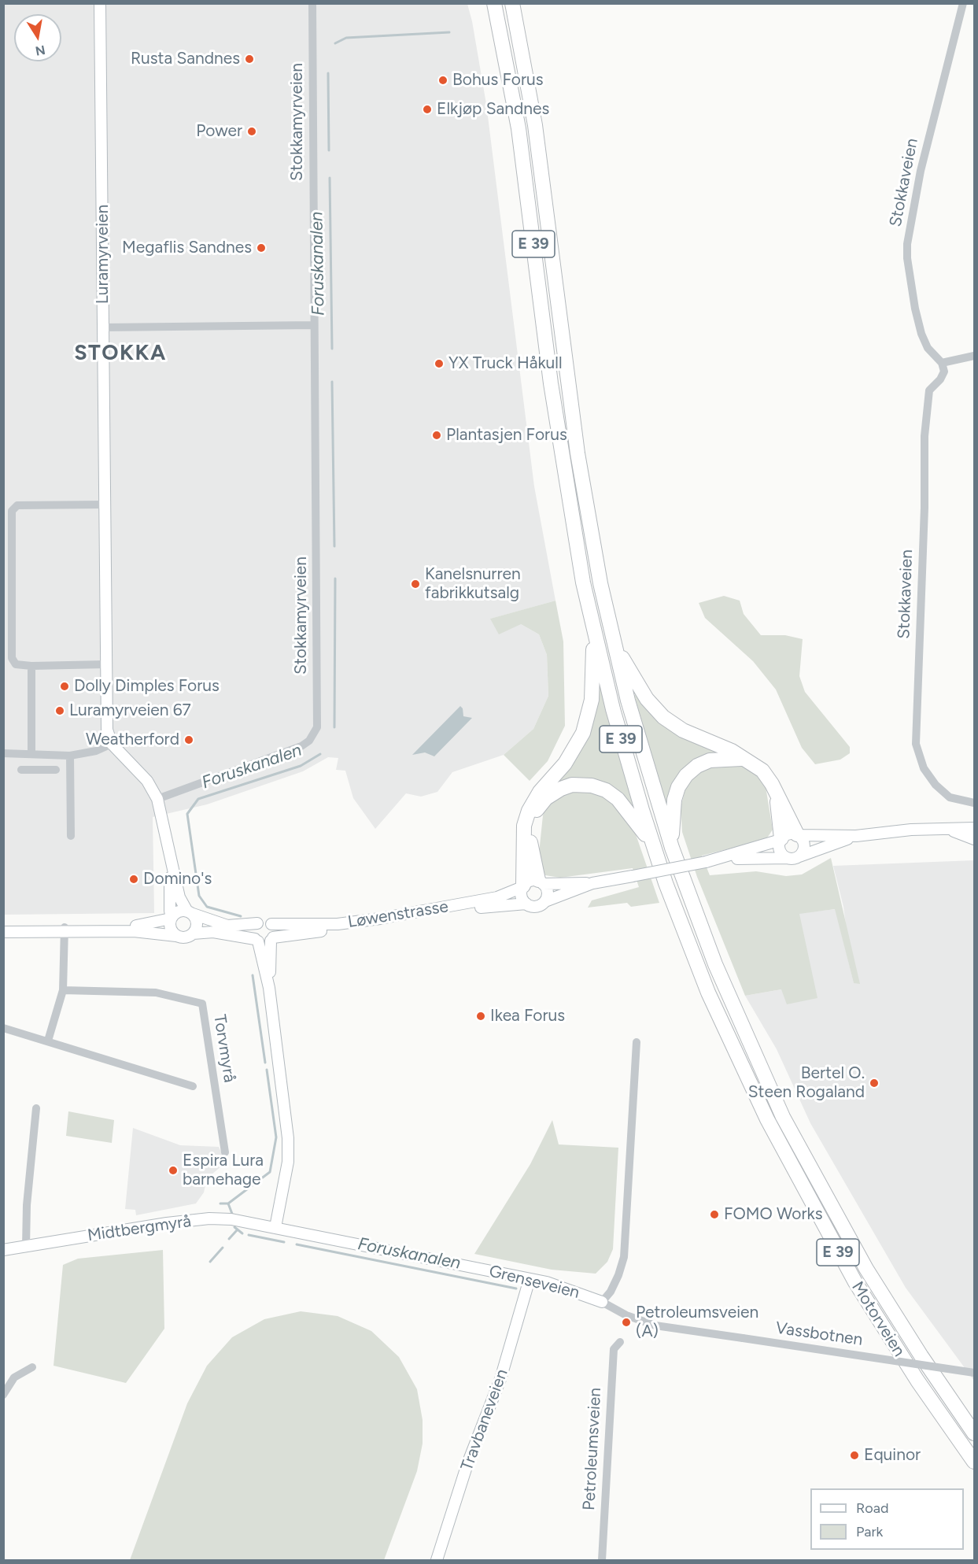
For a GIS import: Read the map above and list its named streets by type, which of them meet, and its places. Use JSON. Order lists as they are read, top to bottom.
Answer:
{
  "streets": {
    "highway": ["E 39", "Motorveien"],
    "street": [
      "Stokkamyrveien",
      "Stokkaveien",
      "Luramyrveien",
      "Løwenstrasse",
      "Torvmyrå",
      "Midtbergmyrå",
      "Grenseveien",
      "Vassbotnen",
      "Travbaneveien",
      "Petroleumsveien"
    ]
  },
  "crossings": [
    ["E 39", "Løwenstrasse"],
    ["E 39", "Motorveien"],
    ["Midtbergmyrå", "Grenseveien"],
    ["Grenseveien", "Vassbotnen"],
    ["Grenseveien", "Travbaneveien"]
  ],
  "districts": ["STOKKA"],
  "water": ["Foruskanalen"],
  "places": [
    "Rusta Sandnes",
    "Bohus Forus",
    "Elkjøp Sandnes",
    "Power",
    "Megaflis Sandnes",
    "YX Truck Håkull",
    "Plantasjen Forus",
    "Kanelsnurren fabrikkutsalg",
    "Dolly Dimples Forus",
    "Luramyrveien 67",
    "Weatherford",
    "Domino's",
    "Ikea Forus",
    "Bertel O. Steen Rogaland",
    "Espira Lura barnehage",
    "FOMO Works",
    "Petroleumsveien (A)",
    "Equinor"
  ],
  "legend": ["Road", "Park"],
  "north": "bottom"
}
